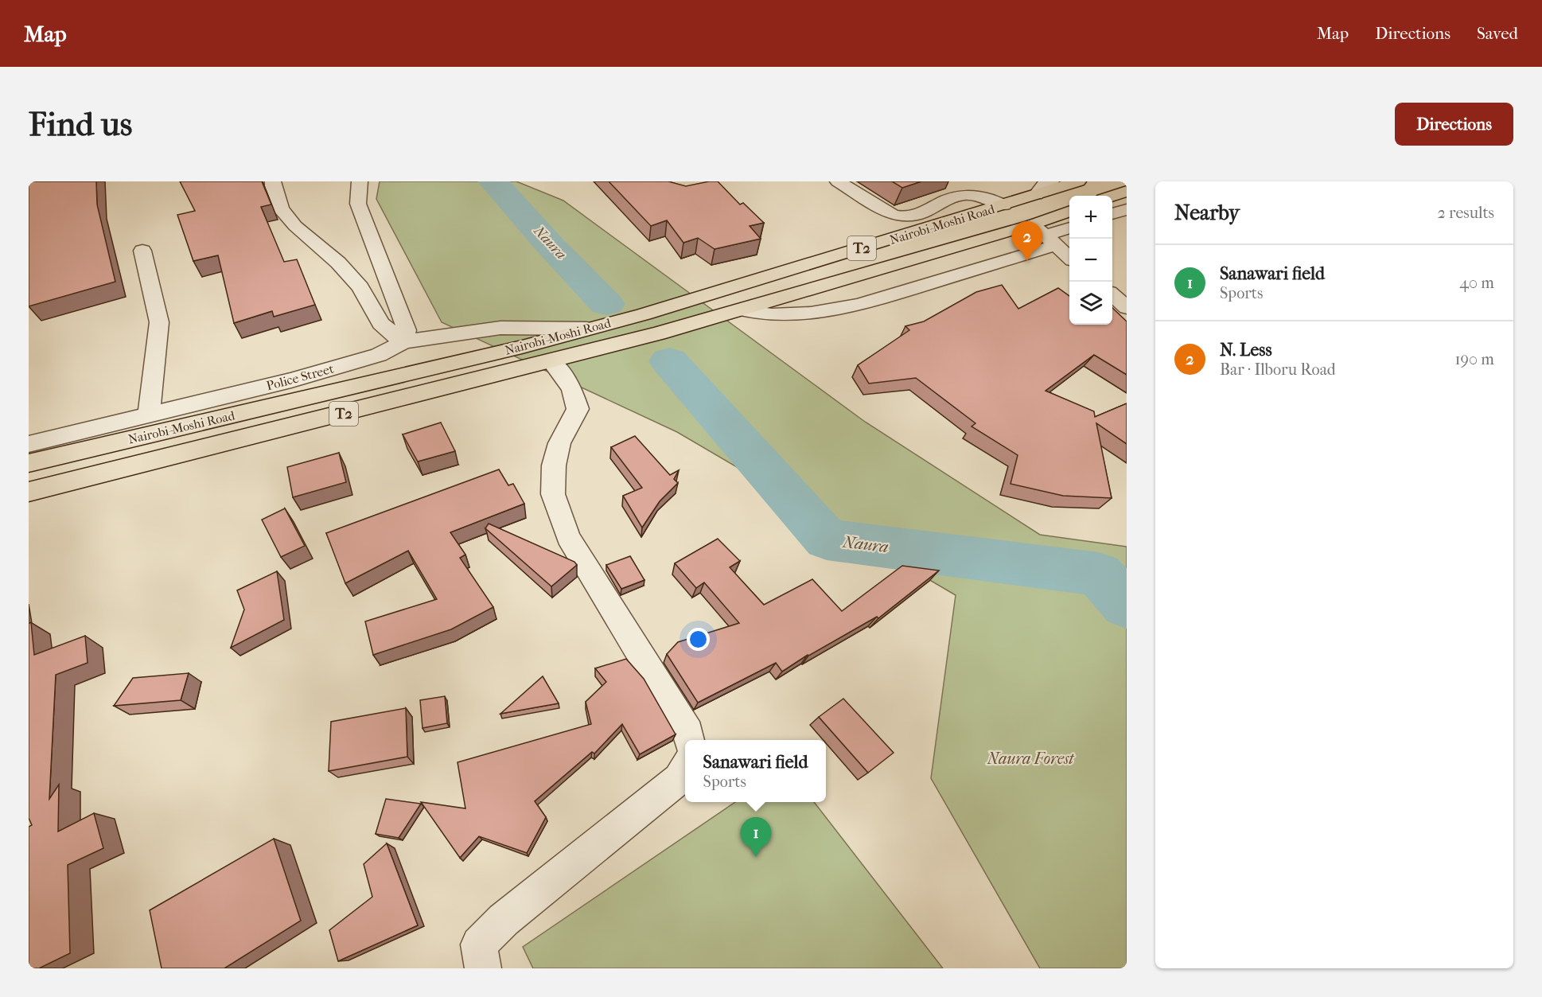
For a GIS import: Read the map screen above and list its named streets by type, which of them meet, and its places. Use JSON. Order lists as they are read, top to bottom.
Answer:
{
  "streets": {
    "highway": ["Nairobi-Moshi Road", "T2"],
    "street": ["Police Street"]
  },
  "crossings": [
    ["Nairobi-Moshi Road", "Police Street"]
  ],
  "water": ["Naura"],
  "parks": ["Naura Forest"],
  "page": {
    "header": "Map",
    "nav": ["Map", "Directions", "Saved"],
    "buttons": "Directions",
    "title": "Find us",
    "heading": ["Nearby", "2 results"],
    "map_buttons": ["+", "−"],
    "pins": ["2", "1"],
    "list": [
      {
        "mark": "1",
        "name": "Sanawari field",
        "note": "Sports",
        "value": "40 m"
      },
      {
        "mark": "2",
        "name": "N. Less",
        "note": "Bar · Ilboru Road",
        "value": "190 m"
      }
    ],
    "popup": ["Sanawari field", "Sports"]
  }
}
